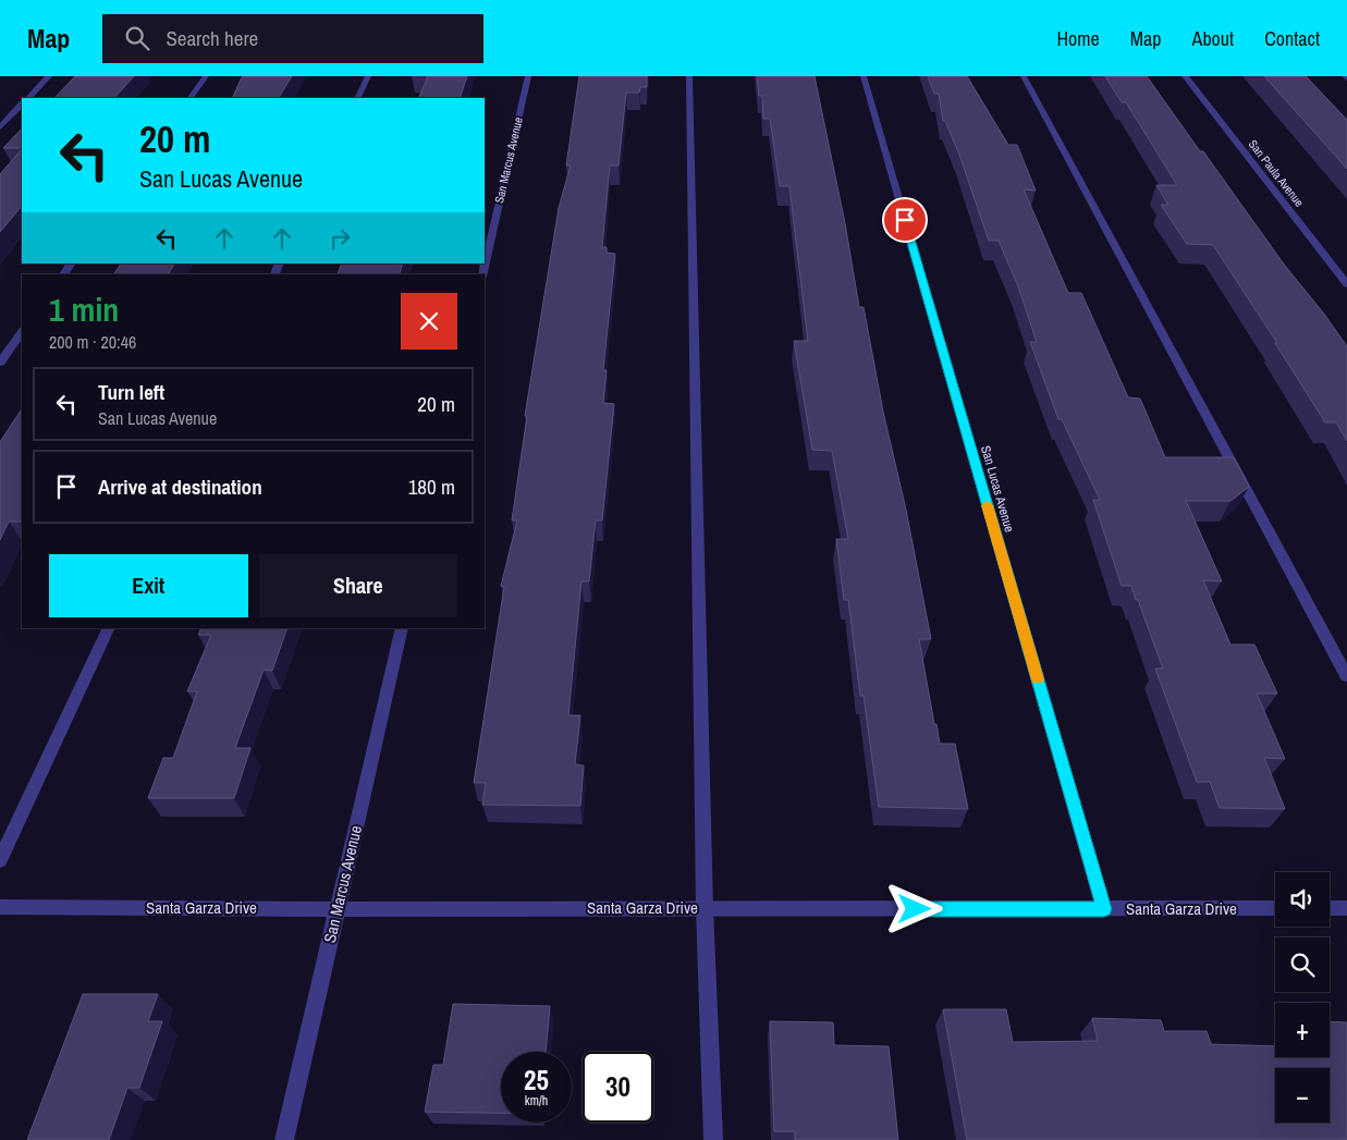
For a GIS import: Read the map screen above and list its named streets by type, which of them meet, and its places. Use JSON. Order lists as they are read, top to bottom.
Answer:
{
  "streets": {
    "street": [
      "San Marcus Avenue",
      "San Paula Avenue",
      "San Lucas Avenue",
      "Santa Garza Drive"
    ]
  },
  "crossings": [
    ["San Marcus Avenue", "Santa Garza Drive"],
    ["San Lucas Avenue", "Santa Garza Drive"]
  ],
  "page": {
    "header": "Map",
    "search": "Search here",
    "nav": [
      "Home",
      "Map",
      "About",
      "Contact"
    ],
    "turn": ["20 m", "San Lucas Avenue"],
    "heading": ["1 min", "200 m · 20:46"],
    "list": [
      {
        "name": "Turn left",
        "note": "San Lucas Avenue",
        "value": "20 m"
      },
      {
        "name": "Arrive at destination",
        "value": "180 m"
      }
    ],
    "buttons": ["Exit", "Share"],
    "map_buttons": ["+", "−"],
    "speed": "25 km/h",
    "limit": "30"
  }
}
